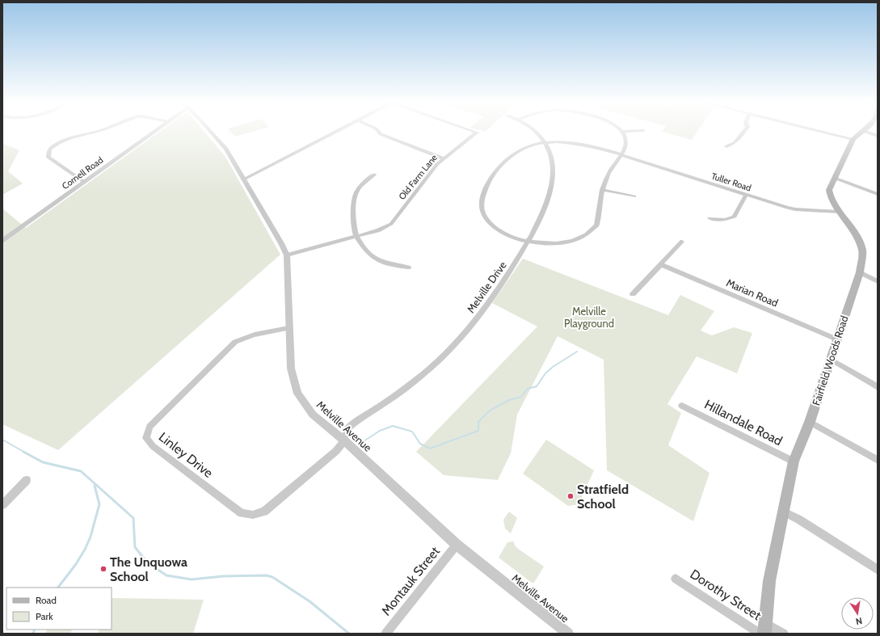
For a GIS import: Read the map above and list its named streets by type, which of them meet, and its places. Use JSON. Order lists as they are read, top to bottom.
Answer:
{
  "streets": {
    "main road": ["Fairfield Woods Road"],
    "street": [
      "Cornell Road",
      "Old Farm Lane",
      "Tuller Road",
      "Melville Drive",
      "Marian Road",
      "Hillandale Road",
      "Melville Avenue",
      "Linley Drive",
      "Montauk Street",
      "Dorothy Street"
    ]
  },
  "crossings": [
    ["Old Farm Lane", "Melville Avenue"],
    ["Tuller Road", "Melville Drive"],
    ["Tuller Road", "Fairfield Woods Road"],
    ["Melville Drive", "Melville Avenue"],
    ["Melville Drive", "Linley Drive"],
    ["Marian Road", "Fairfield Woods Road"],
    ["Fairfield Woods Road", "Hillandale Road"],
    ["Melville Avenue", "Linley Drive"],
    ["Melville Avenue", "Montauk Street"]
  ],
  "parks": ["Melville Playground"],
  "places": ["Stratfield School", "The Unquowa School"],
  "legend": ["Road", "Park"],
  "north": "bottom"
}
